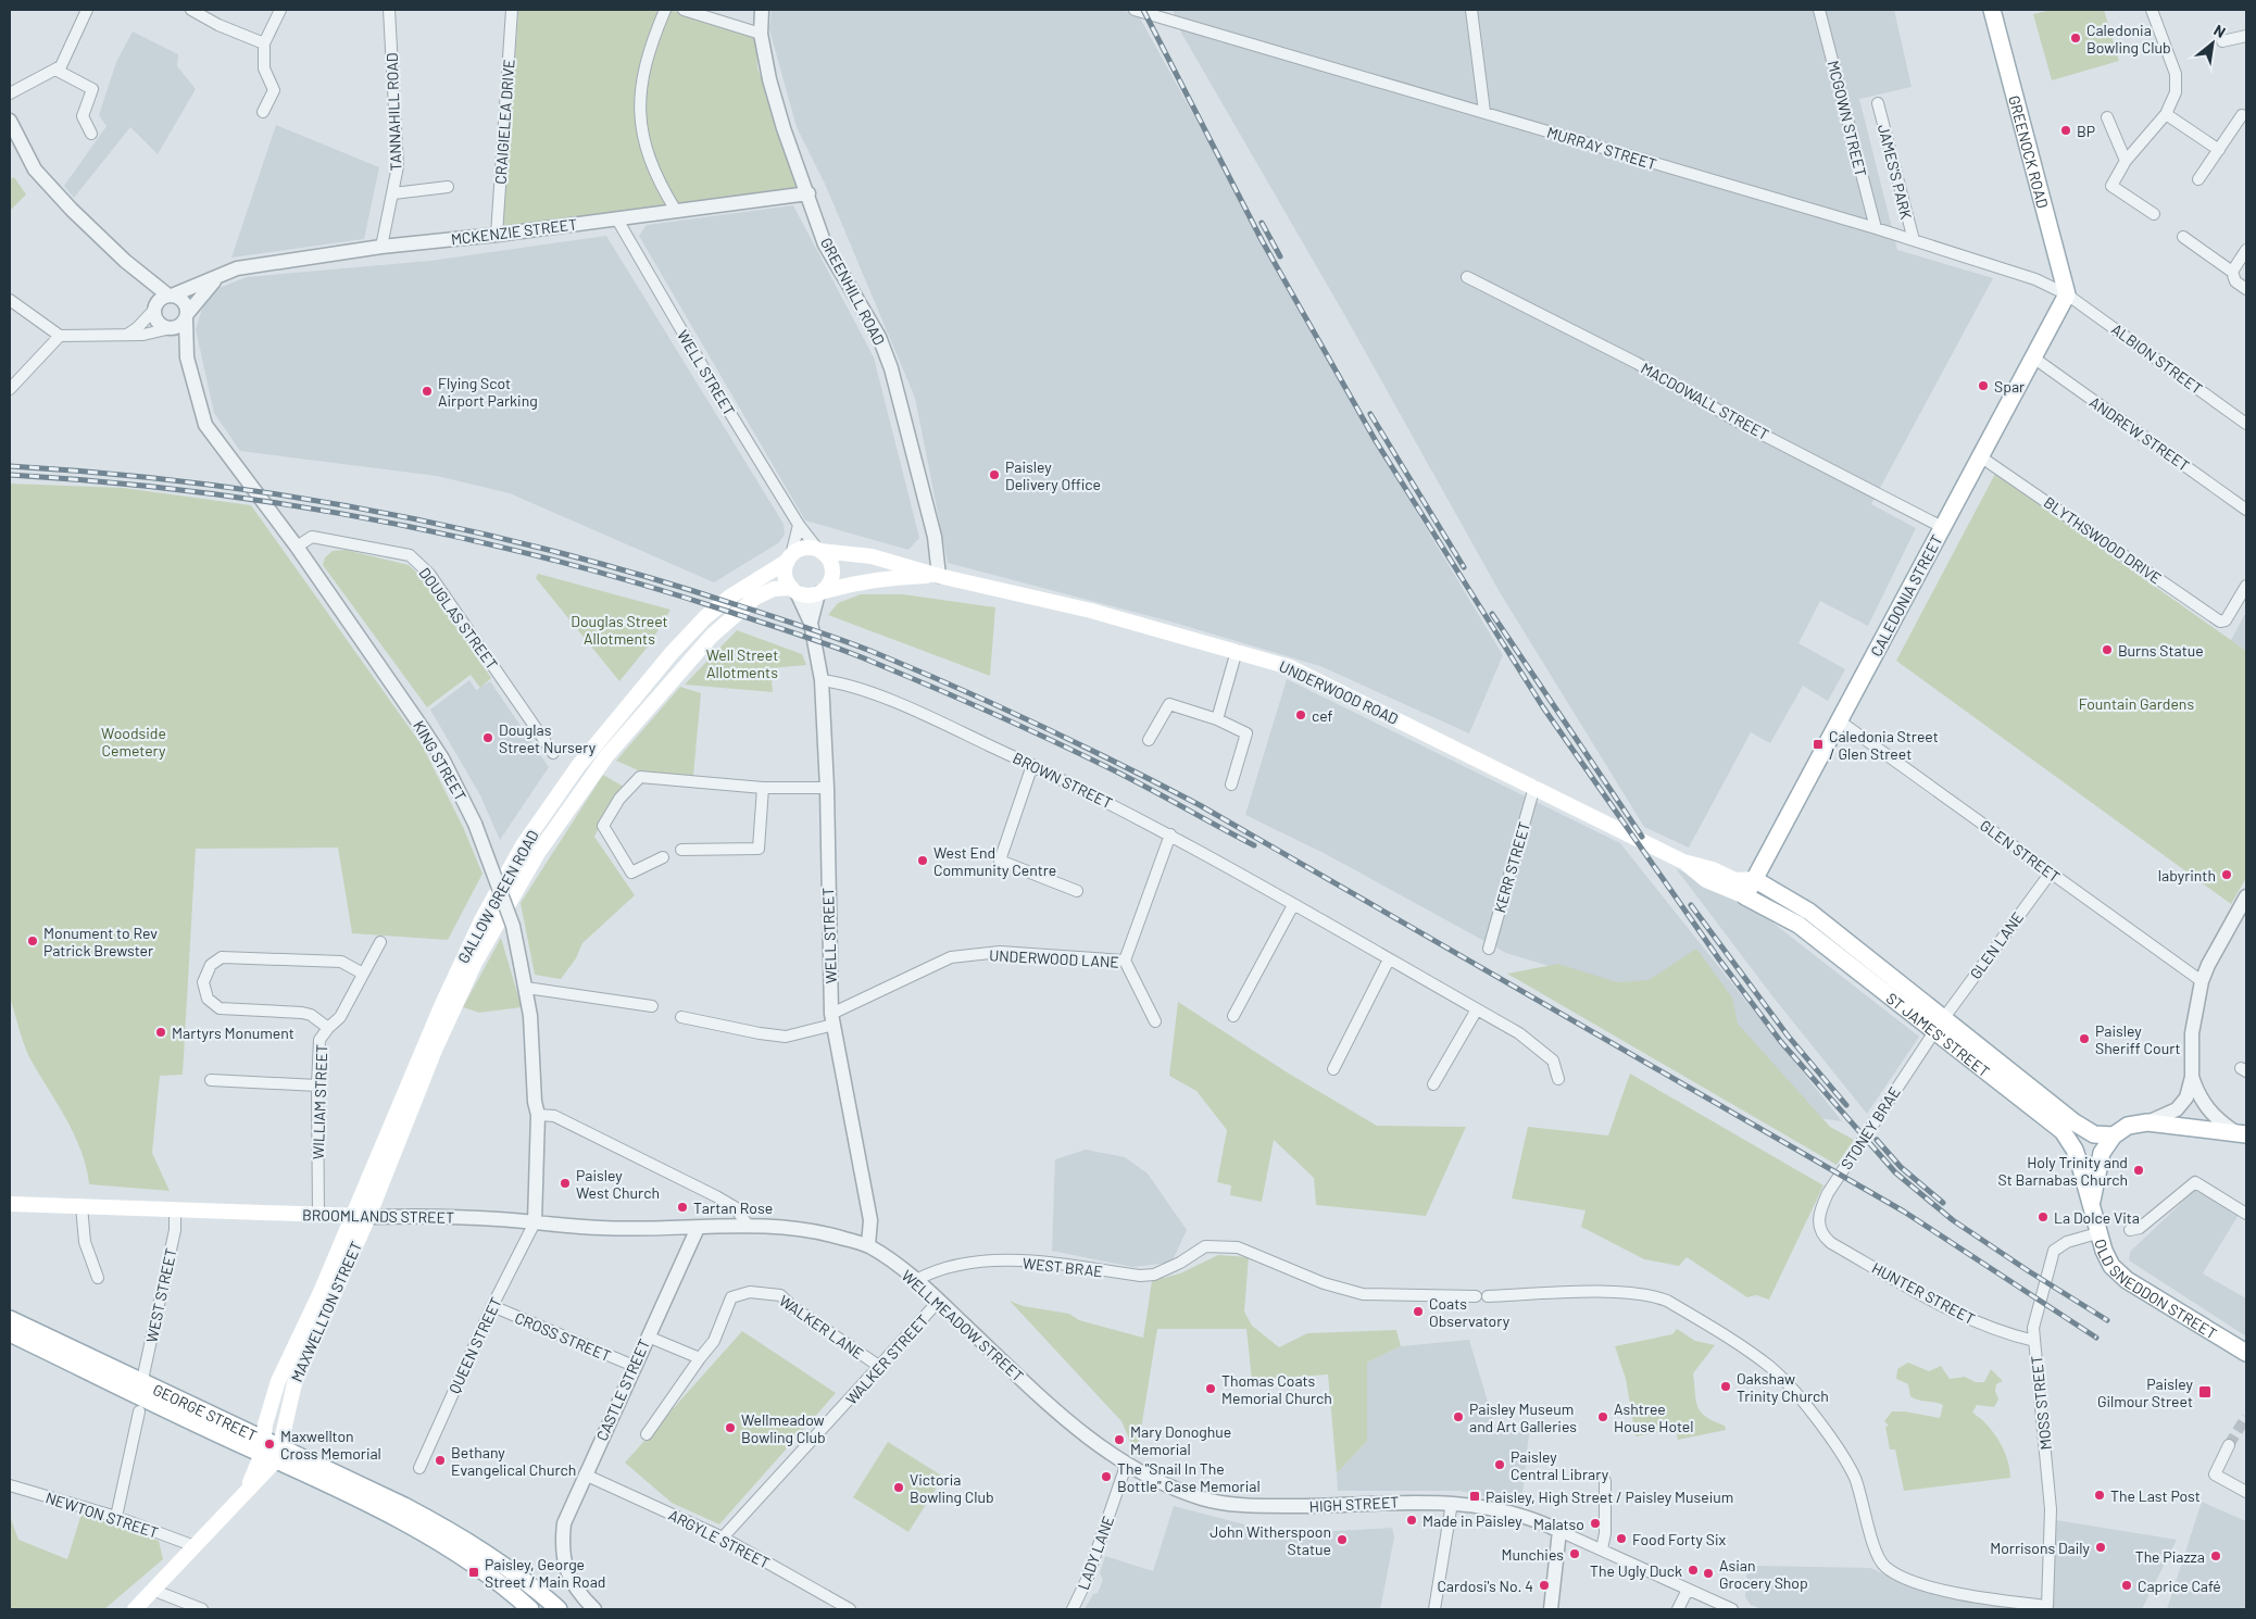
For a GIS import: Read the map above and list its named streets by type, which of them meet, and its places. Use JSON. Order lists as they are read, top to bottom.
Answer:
{
  "streets": {
    "main road": [
      "GREENOCK ROAD",
      "CALEDONIA STREET",
      "UNDERWOOD ROAD",
      "GALLOW GREEN ROAD",
      "ST JAMES' STREET",
      "BROOMLANDS STREET",
      "OLD SNEDDON STREET",
      "MAXWELLTON STREET",
      "GEORGE STREET"
    ],
    "street": [
      "TANNAHILL ROAD",
      "MCGOWN STREET",
      "CRAIGIELEA DRIVE",
      "MURRAY STREET",
      "JAMES'S PARK",
      "MCKENZIE STREET",
      "GREENHILL ROAD",
      "ALBION STREET",
      "WELL STREET",
      "MACDOWALL STREET",
      "ANDREW STREET",
      "BLYTHSWOOD DRIVE",
      "DOUGLAS STREET",
      "KING STREET",
      "BROWN STREET",
      "GLEN STREET",
      "KERR STREET",
      "GLEN LANE",
      "UNDERWOOD LANE",
      "WILLIAM STREET",
      "STONEY BRAE",
      "WEST BRAE",
      "HUNTER STREET",
      "WEST STREET",
      "WELLMEADOW STREET",
      "WALKER LANE",
      "CROSS STREET",
      "QUEEN STREET",
      "WALKER STREET",
      "CASTLE STREET",
      "MOSS STREET",
      "HIGH STREET",
      "NEWTON STREET",
      "ARGYLE STREET",
      "LADY LANE"
    ]
  },
  "crossings": [
    ["TANNAHILL ROAD", "MCKENZIE STREET"],
    ["MCGOWN STREET", "MURRAY STREET"],
    ["CRAIGIELEA DRIVE", "MCKENZIE STREET"],
    ["MURRAY STREET", "GREENOCK ROAD"],
    ["MURRAY STREET", "JAMES'S PARK"],
    ["MURRAY STREET", "ALBION STREET"],
    ["MURRAY STREET", "CALEDONIA STREET"],
    ["GREENOCK ROAD", "ALBION STREET"],
    ["GREENOCK ROAD", "CALEDONIA STREET"],
    ["MCKENZIE STREET", "GREENHILL ROAD"],
    ["MCKENZIE STREET", "WELL STREET"],
    ["MCKENZIE STREET", "KING STREET"],
    ["GREENHILL ROAD", "UNDERWOOD ROAD"],
    ["ALBION STREET", "CALEDONIA STREET"],
    ["WELL STREET", "UNDERWOOD ROAD"],
    ["WELL STREET", "BROWN STREET"],
    ["WELL STREET", "GALLOW GREEN ROAD"],
    ["WELL STREET", "UNDERWOOD LANE"],
    ["WELL STREET", "WELLMEADOW STREET"],
    ["MACDOWALL STREET", "CALEDONIA STREET"],
    ["ANDREW STREET", "CALEDONIA STREET"],
    ["BLYTHSWOOD DRIVE", "CALEDONIA STREET"],
    ["CALEDONIA STREET", "UNDERWOOD ROAD"],
    ["CALEDONIA STREET", "GLEN STREET"],
    ["CALEDONIA STREET", "ST JAMES' STREET"],
    ["DOUGLAS STREET", "KING STREET"],
    ["UNDERWOOD ROAD", "KERR STREET"],
    ["UNDERWOOD ROAD", "GALLOW GREEN ROAD"],
    ["UNDERWOOD ROAD", "ST JAMES' STREET"],
    ["KING STREET", "BROOMLANDS STREET"],
    ["KING STREET", "QUEEN STREET"],
    ["GLEN STREET", "GLEN LANE"],
    ["GALLOW GREEN ROAD", "BROOMLANDS STREET"],
    ["GALLOW GREEN ROAD", "MAXWELLTON STREET"],
    ["GLEN LANE", "ST JAMES' STREET"],
    ["GLEN LANE", "STONEY BRAE"],
    ["ST JAMES' STREET", "STONEY BRAE"],
    ["ST JAMES' STREET", "OLD SNEDDON STREET"],
    ["WILLIAM STREET", "BROOMLANDS STREET"],
    ["STONEY BRAE", "HUNTER STREET"],
    ["BROOMLANDS STREET", "WEST STREET"],
    ["BROOMLANDS STREET", "MAXWELLTON STREET"],
    ["BROOMLANDS STREET", "WELLMEADOW STREET"],
    ["BROOMLANDS STREET", "QUEEN STREET"],
    ["BROOMLANDS STREET", "CASTLE STREET"],
    ["WEST BRAE", "WELLMEADOW STREET"],
    ["OLD SNEDDON STREET", "MOSS STREET"],
    ["HUNTER STREET", "MOSS STREET"],
    ["WEST STREET", "GEORGE STREET"],
    ["MAXWELLTON STREET", "GEORGE STREET"],
    ["MAXWELLTON STREET", "NEWTON STREET"],
    ["WELLMEADOW STREET", "WALKER STREET"],
    ["WELLMEADOW STREET", "HIGH STREET"],
    ["WELLMEADOW STREET", "LADY LANE"],
    ["WALKER LANE", "WALKER STREET"],
    ["CROSS STREET", "QUEEN STREET"],
    ["CROSS STREET", "CASTLE STREET"],
    ["WALKER STREET", "ARGYLE STREET"],
    ["CASTLE STREET", "ARGYLE STREET"],
    ["HIGH STREET", "LADY LANE"]
  ],
  "parks": [
    "Douglas Street Allotments",
    "Well Street Allotments",
    "Fountain Gardens",
    "Woodside Cemetery"
  ],
  "places": {
    "other": [
      "Caledonia Bowling Club",
      "BP",
      "Spar",
      "Flying Scot Airport Parking",
      "Paisley Delivery Office",
      "Burns Statue",
      "cef",
      "Douglas Street Nursery",
      "West End Community Centre",
      "labyrinth",
      "Monument to Rev Patrick Brewster",
      "Martyrs Monument",
      "Paisley Sheriff Court",
      "Holy Trinity and St Barnabas Church",
      "Paisley West Church",
      "Tartan Rose",
      "La Dolce Vita",
      "Coats Observatory",
      "Oakshaw Trinity Church",
      "Thomas Coats Memorial Church",
      "Paisley Museum and Art Galleries",
      "Ashtree House Hotel",
      "Wellmeadow Bowling Club",
      "Mary Donoghue Memorial",
      "Maxwellton Cross Memorial",
      "Bethany Evangelical Church",
      "Paisley Central Library",
      "The \"Snail In The Bottle\" Case Memorial",
      "Victoria Bowling Club",
      "The Last Post",
      "Made in Paisley",
      "Malatso",
      "Food Forty Six",
      "John Witherspoon Statue",
      "Morrisons Daily",
      "Munchies",
      "The Piazza",
      "The Ugly Duck",
      "Asian Grocery Shop",
      "Cardosi's No. 4",
      "Caprice Café"
    ],
    "transit": [
      "Caledonia Street / Glen Street",
      "Paisley Gilmour Street",
      "Paisley, High Street / Paisley Museium",
      "Paisley, George Street / Main Road"
    ]
  },
  "north": "top right"
}
